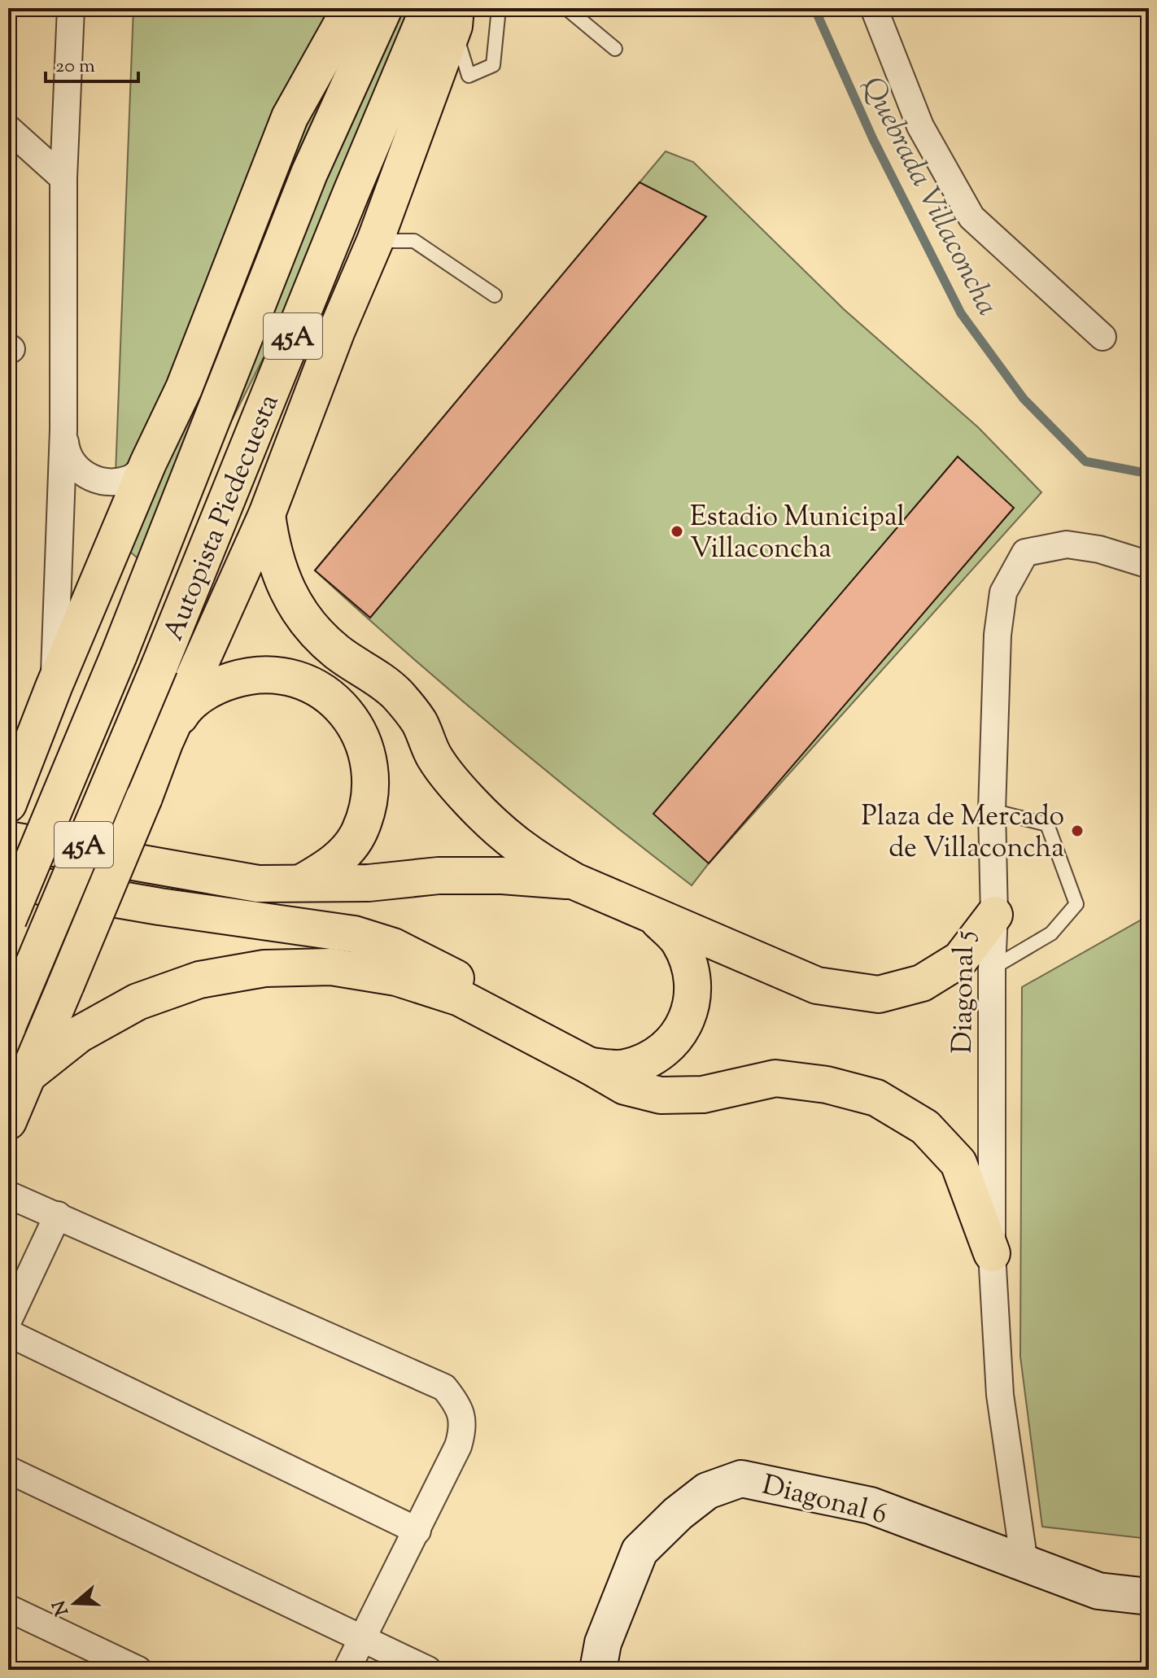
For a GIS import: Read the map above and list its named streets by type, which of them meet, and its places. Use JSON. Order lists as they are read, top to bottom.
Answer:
{
  "streets": {
    "highway": ["45A", "Autopista Piedecuesta"],
    "street": ["Diagonal 5", "Diagonal 6"]
  },
  "crossings": [
    ["Diagonal 5", "Diagonal 6"]
  ],
  "water": ["Quebrada Villaconcha"],
  "places": ["Estadio Municipal Villaconcha", "Plaza de Mercado de Villaconcha"],
  "scale_bar": "20 m",
  "north": "left"
}
